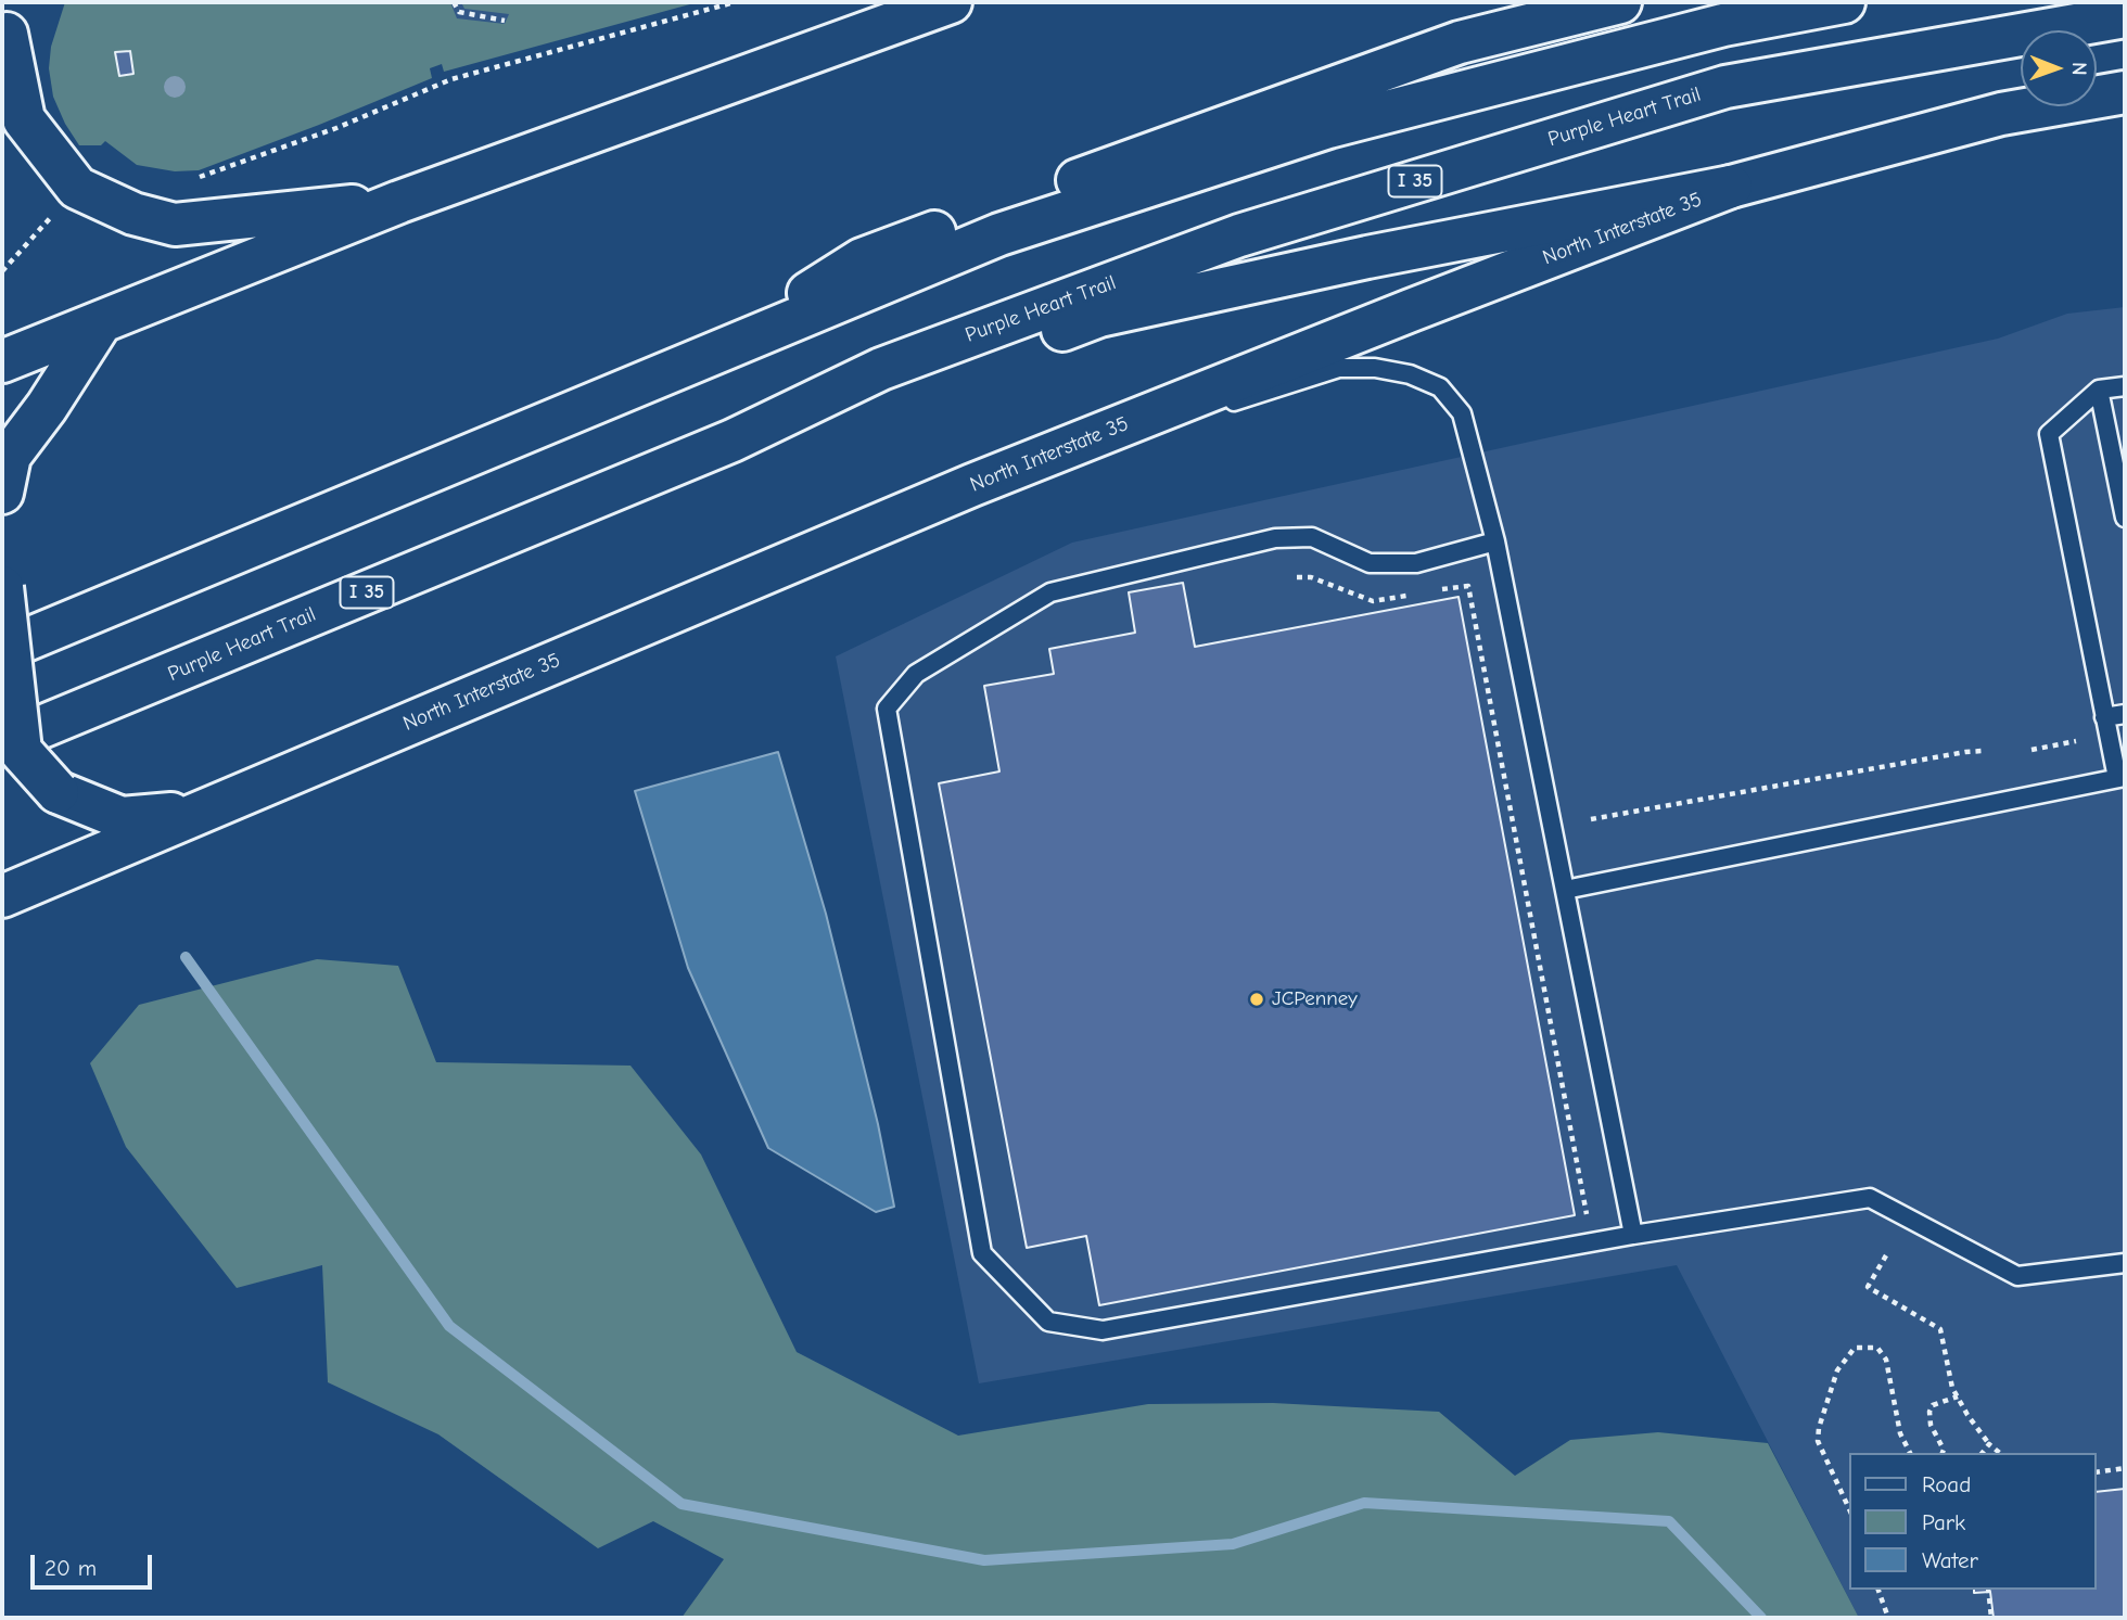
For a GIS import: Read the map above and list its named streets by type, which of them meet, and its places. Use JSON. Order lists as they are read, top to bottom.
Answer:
{
  "streets": {
    "main road": ["Purple Heart Trail", "I 35", "North Interstate 35"]
  },
  "places": ["JCPenney"],
  "legend": ["Road", "Park", "Water"],
  "scale_bar": "20 m",
  "north": "right"
}
